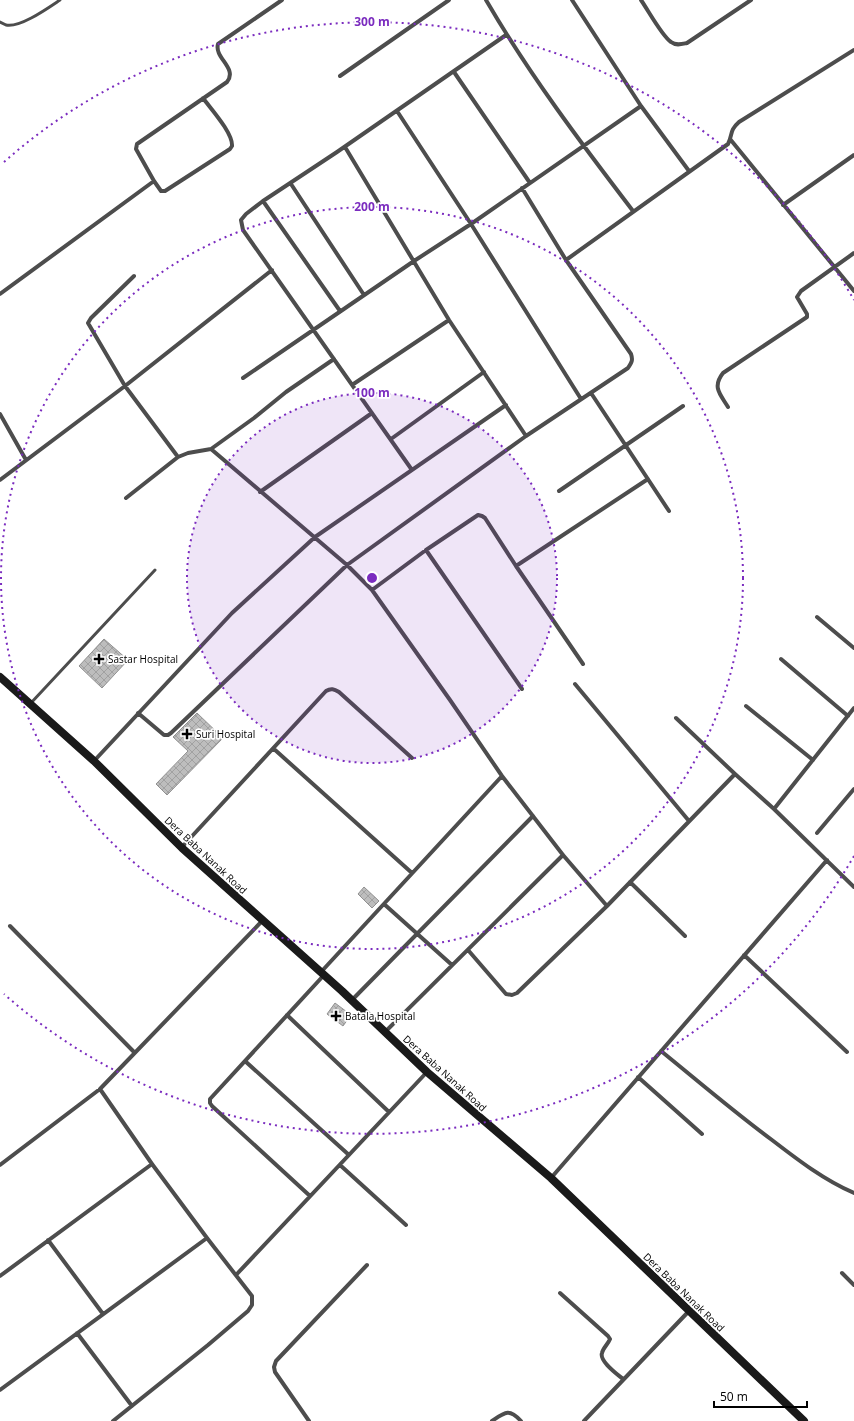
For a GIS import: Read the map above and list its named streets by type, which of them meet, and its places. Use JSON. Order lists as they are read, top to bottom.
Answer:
{
  "streets": {
    "main road": ["Dera Baba Nanak Road"]
  },
  "places": {
    "health": ["Sastar Hospital", "Suri Hospital", "Batala Hospital"]
  },
  "scale_bar": "50 m",
  "rings": ["300 m", "200 m", "100 m"]
}
